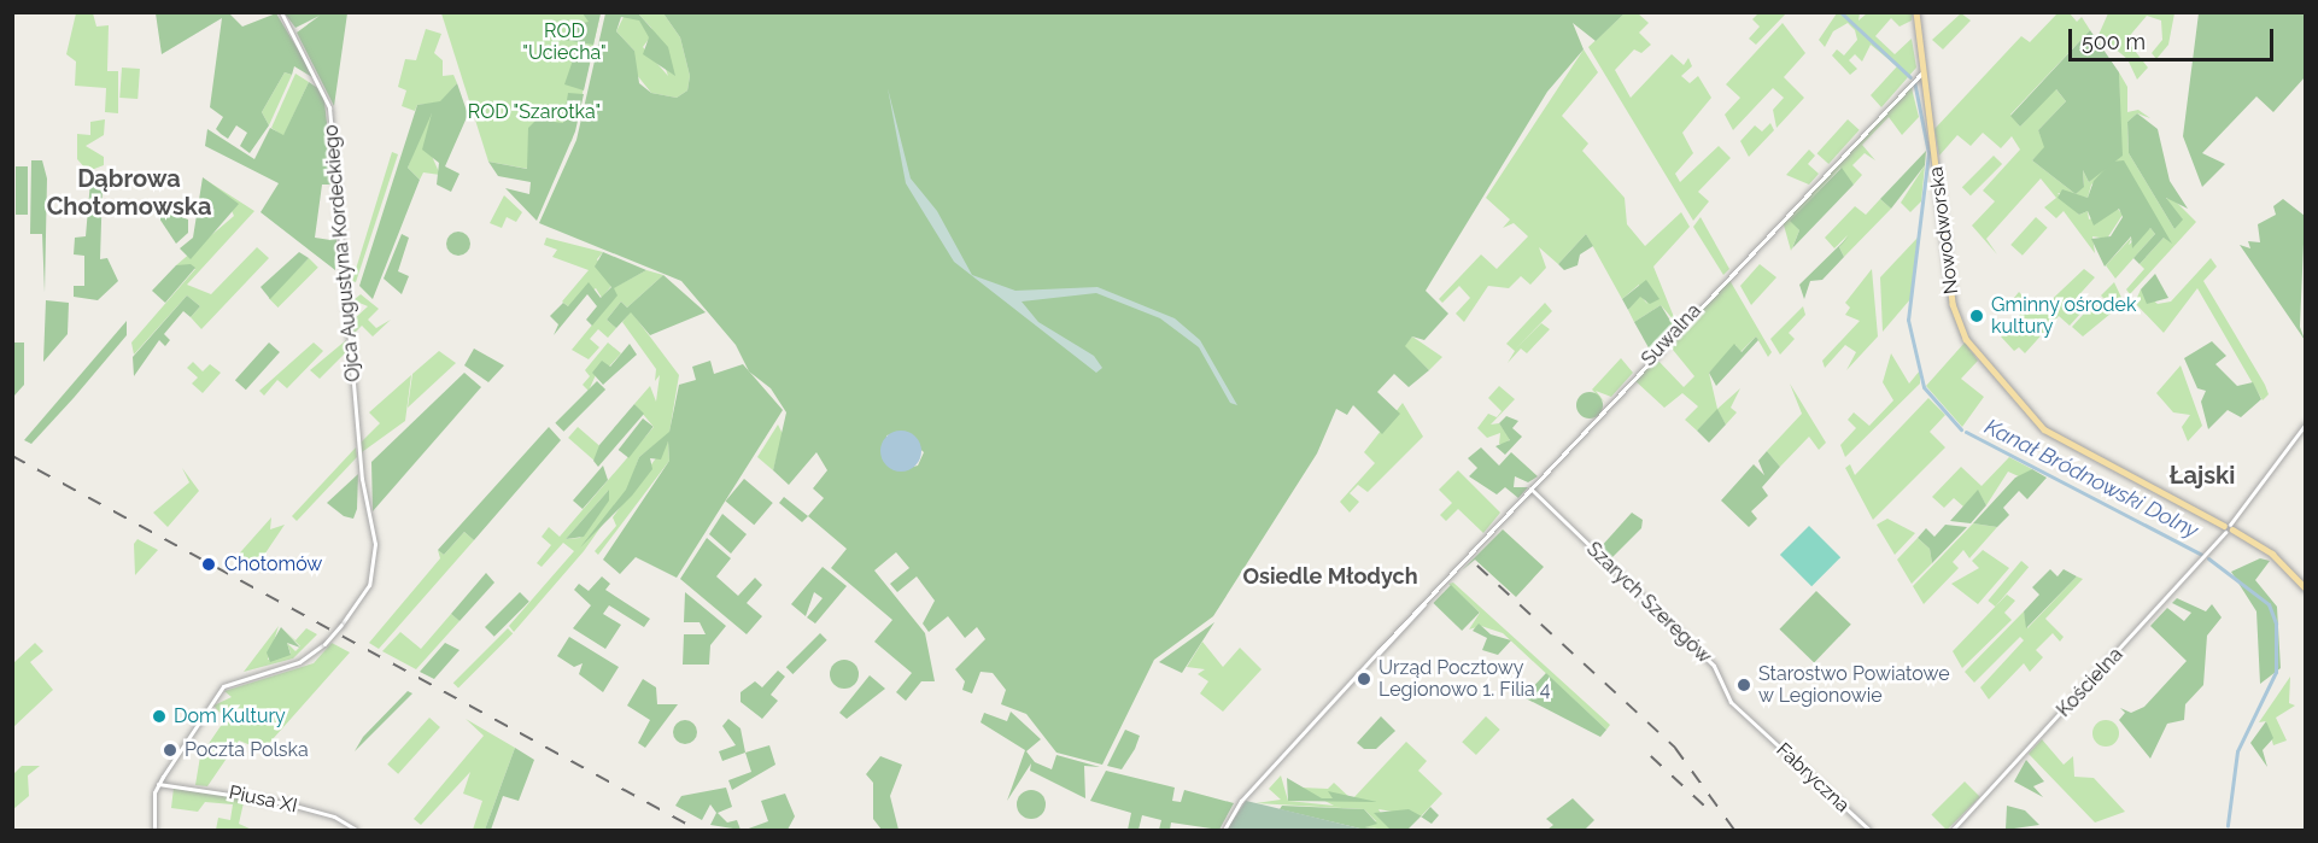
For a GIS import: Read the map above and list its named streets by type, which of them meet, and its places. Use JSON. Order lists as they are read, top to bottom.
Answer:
{
  "streets": {
    "main road": ["Nowodworska"],
    "street": [
      "Ojca Augustyna Kordeckiego",
      "Suwalna",
      "Szarych Szeregów",
      "Kościelna",
      "Fabryczna",
      "Piusa XI"
    ]
  },
  "crossings": [
    ["Nowodworska", "Suwalna"],
    ["Nowodworska", "Kościelna"],
    ["Ojca Augustyna Kordeckiego", "Piusa XI"],
    ["Suwalna", "Szarych Szeregów"],
    ["Szarych Szeregów", "Fabryczna"]
  ],
  "districts": ["Dąbrowa Chotomowska", "Łajski", "Osiedle Młodych"],
  "water": ["Kanał Bródnowski Dolny"],
  "parks": ["ROD \"Uciecha\"", "ROD \"Szarotka\""],
  "places": [
    "Gminny ośrodek kultury",
    "Chotomów",
    "Urząd Pocztowy Legionowo 1. Filia 4",
    "Starostwo Powiatowe w Legionowie",
    "Dom Kultury",
    "Poczta Polska"
  ],
  "scale_bar": "500 m"
}
